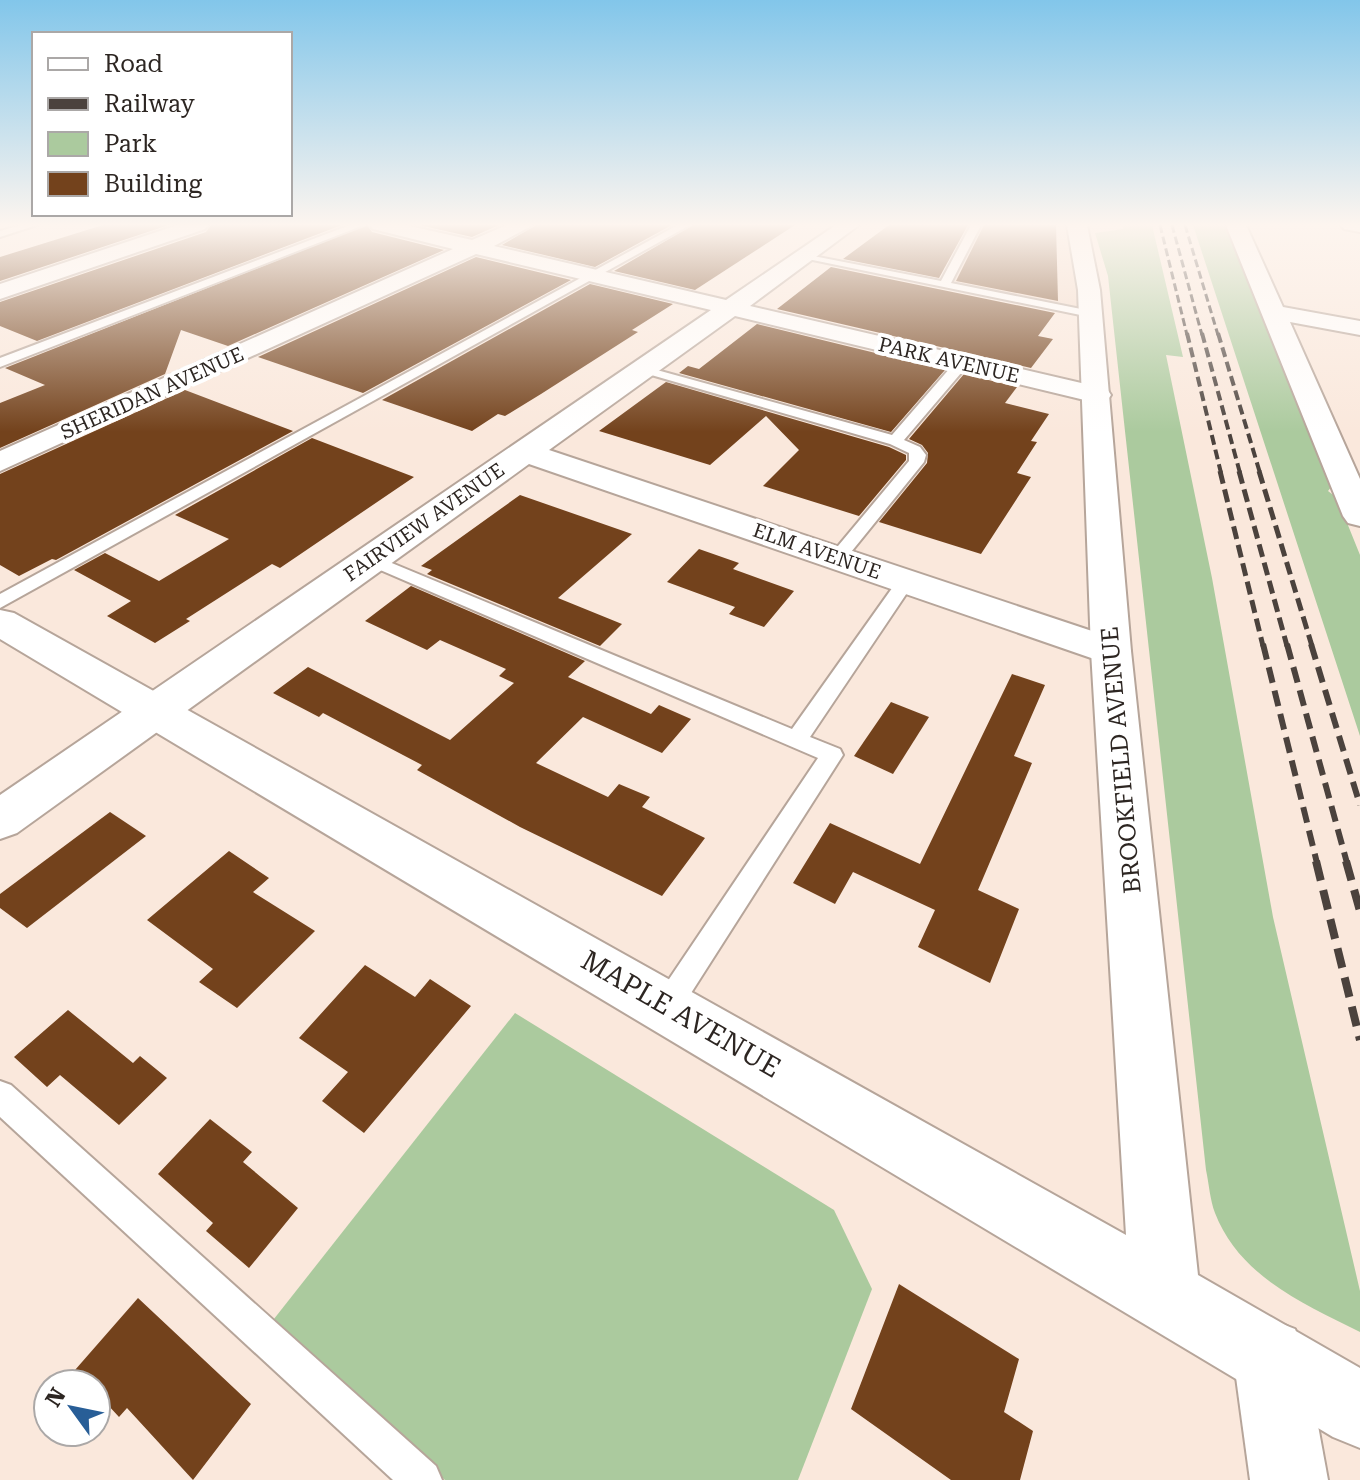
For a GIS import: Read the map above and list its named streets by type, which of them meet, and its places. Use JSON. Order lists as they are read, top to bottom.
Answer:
{
  "streets": {
    "street": [
      "PARK AVENUE",
      "SHERIDAN AVENUE",
      "FAIRVIEW AVENUE",
      "ELM AVENUE",
      "BROOKFIELD AVENUE",
      "MAPLE AVENUE"
    ]
  },
  "crossings": [
    ["PARK AVENUE", "FAIRVIEW AVENUE"],
    ["PARK AVENUE", "BROOKFIELD AVENUE"],
    ["FAIRVIEW AVENUE", "ELM AVENUE"],
    ["FAIRVIEW AVENUE", "MAPLE AVENUE"],
    ["ELM AVENUE", "BROOKFIELD AVENUE"],
    ["BROOKFIELD AVENUE", "MAPLE AVENUE"]
  ],
  "legend": [
    "Road",
    "Railway",
    "Park",
    "Building"
  ],
  "north": "top left"
}
